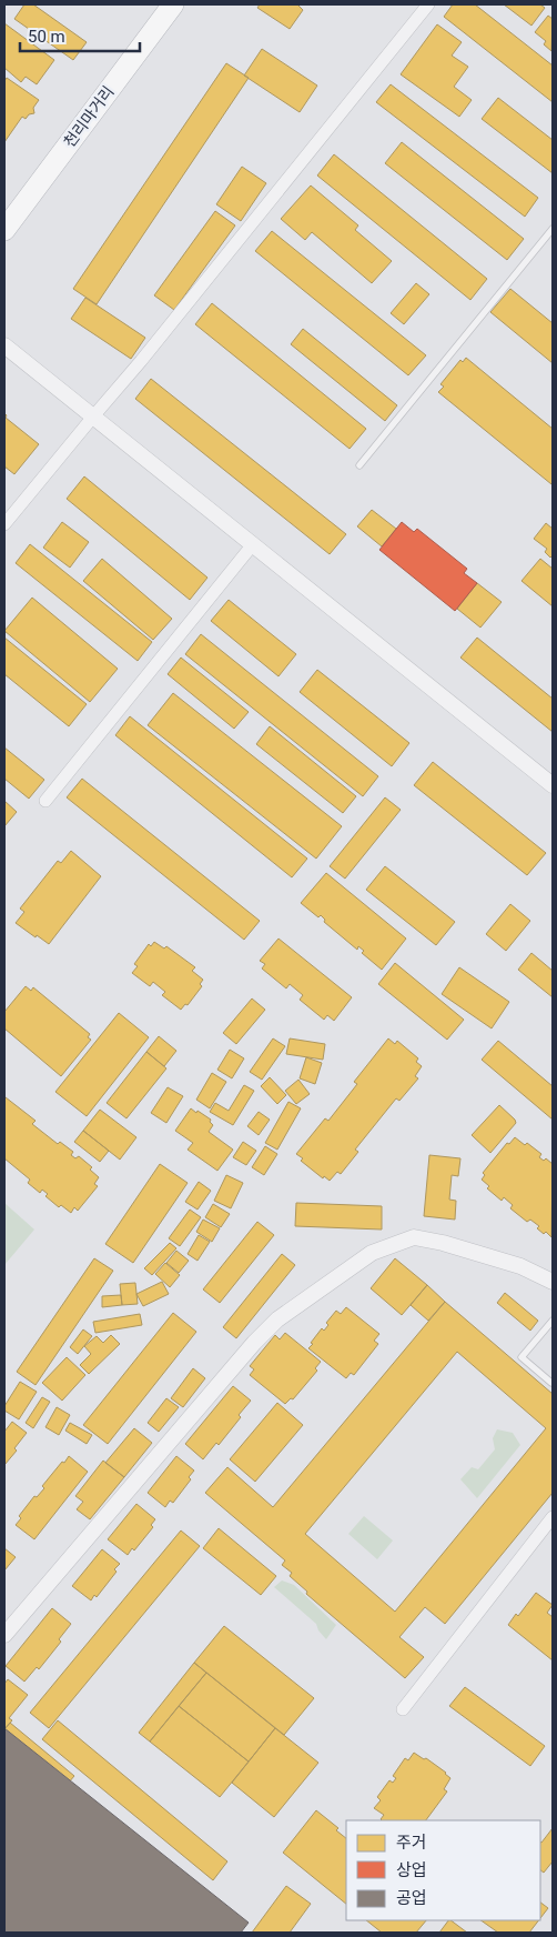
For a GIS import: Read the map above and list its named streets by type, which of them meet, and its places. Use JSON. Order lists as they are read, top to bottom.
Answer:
{
  "streets": {
    "highway": ["천리마거리"]
  },
  "legend": ["주거", "상업", "공업"],
  "scale_bar": "50 m"
}
